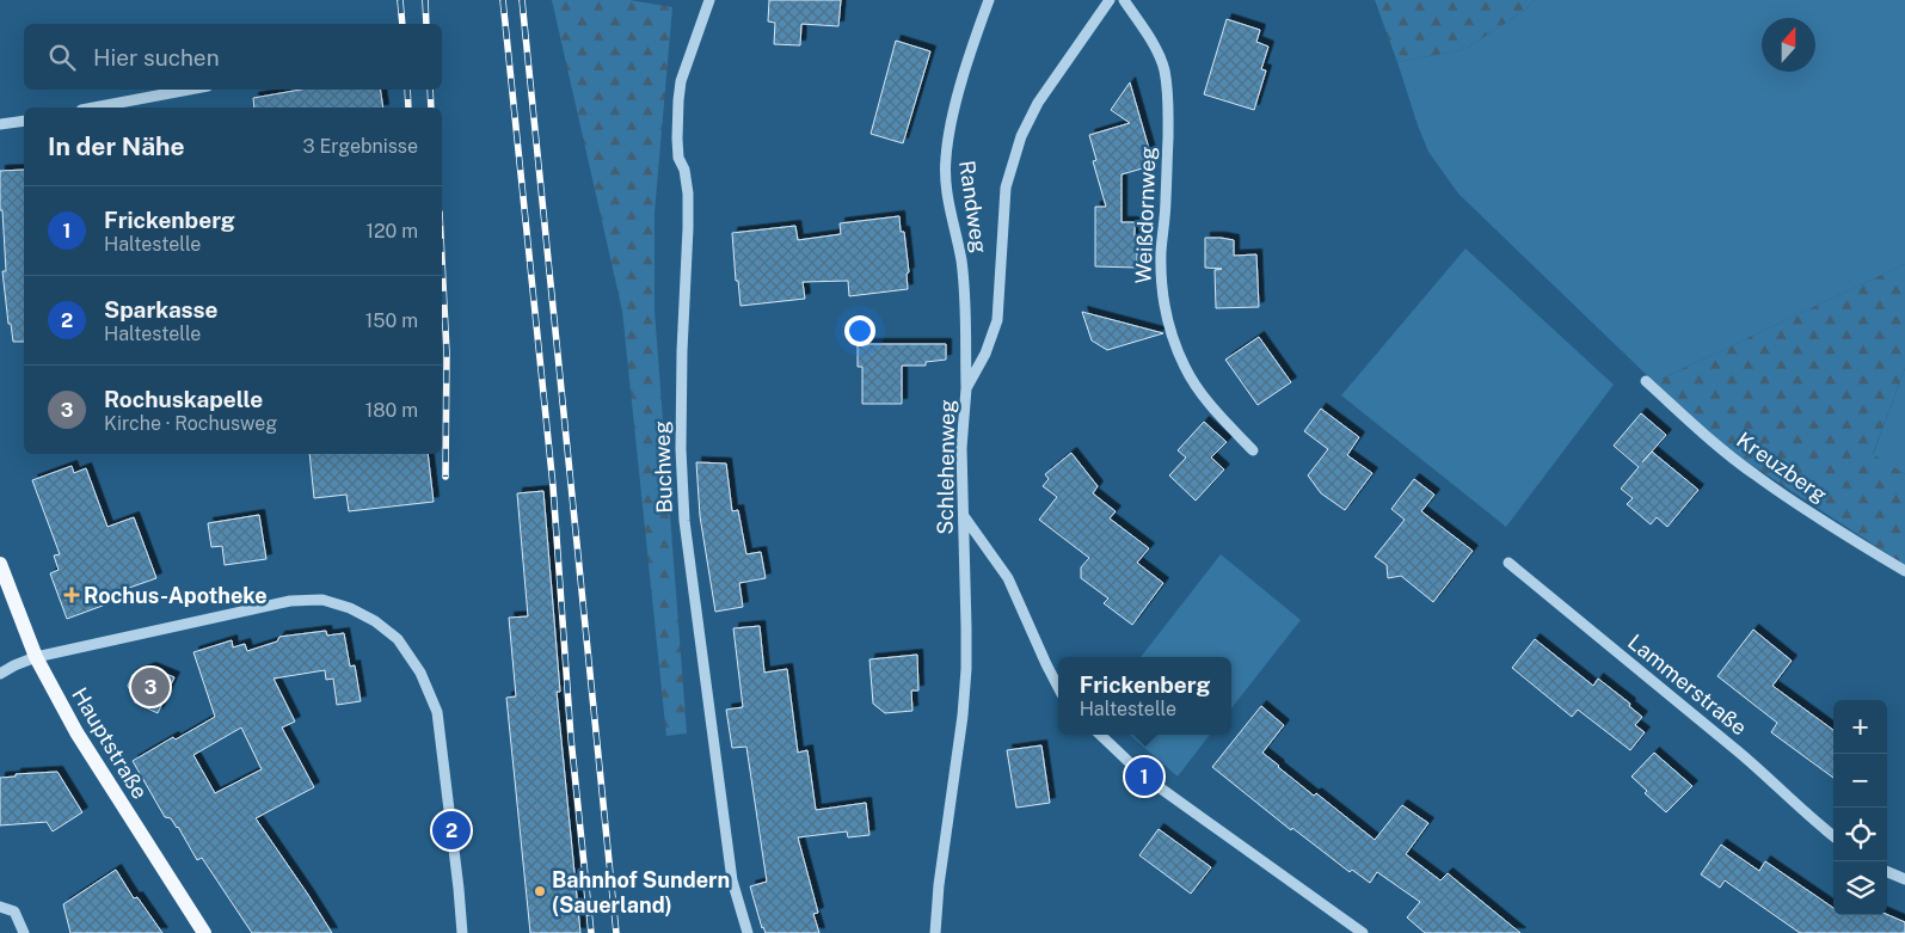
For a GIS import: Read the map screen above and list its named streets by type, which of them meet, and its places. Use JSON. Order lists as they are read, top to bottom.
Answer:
{
  "streets": {
    "main road": ["Hauptstraße"],
    "street": [
      "Randweg",
      "Weißdornweg",
      "Buchweg",
      "Schlehenweg",
      "Kreuzberg",
      "Lammerstraße"
    ]
  },
  "crossings": [
    ["Randweg", "Schlehenweg"]
  ],
  "places": {
    "health": ["Rochus-Apotheke"],
    "other": ["Bahnhof Sundern (Sauerland)"]
  },
  "north": "top",
  "page": {
    "search": "Hier suchen",
    "heading": ["In der Nähe", "3 Ergebnisse"],
    "list": [
      {
        "mark": "1",
        "name": "Frickenberg",
        "note": "Haltestelle",
        "value": "120 m"
      },
      {
        "mark": "2",
        "name": "Sparkasse",
        "note": "Haltestelle",
        "value": "150 m"
      },
      {
        "mark": "3",
        "name": "Rochuskapelle",
        "note": "Kirche · Rochusweg",
        "value": "180 m"
      }
    ],
    "popup": ["Frickenberg", "Haltestelle"],
    "pins": ["3", "1", "2"],
    "map_buttons": ["+", "−"]
  }
}
